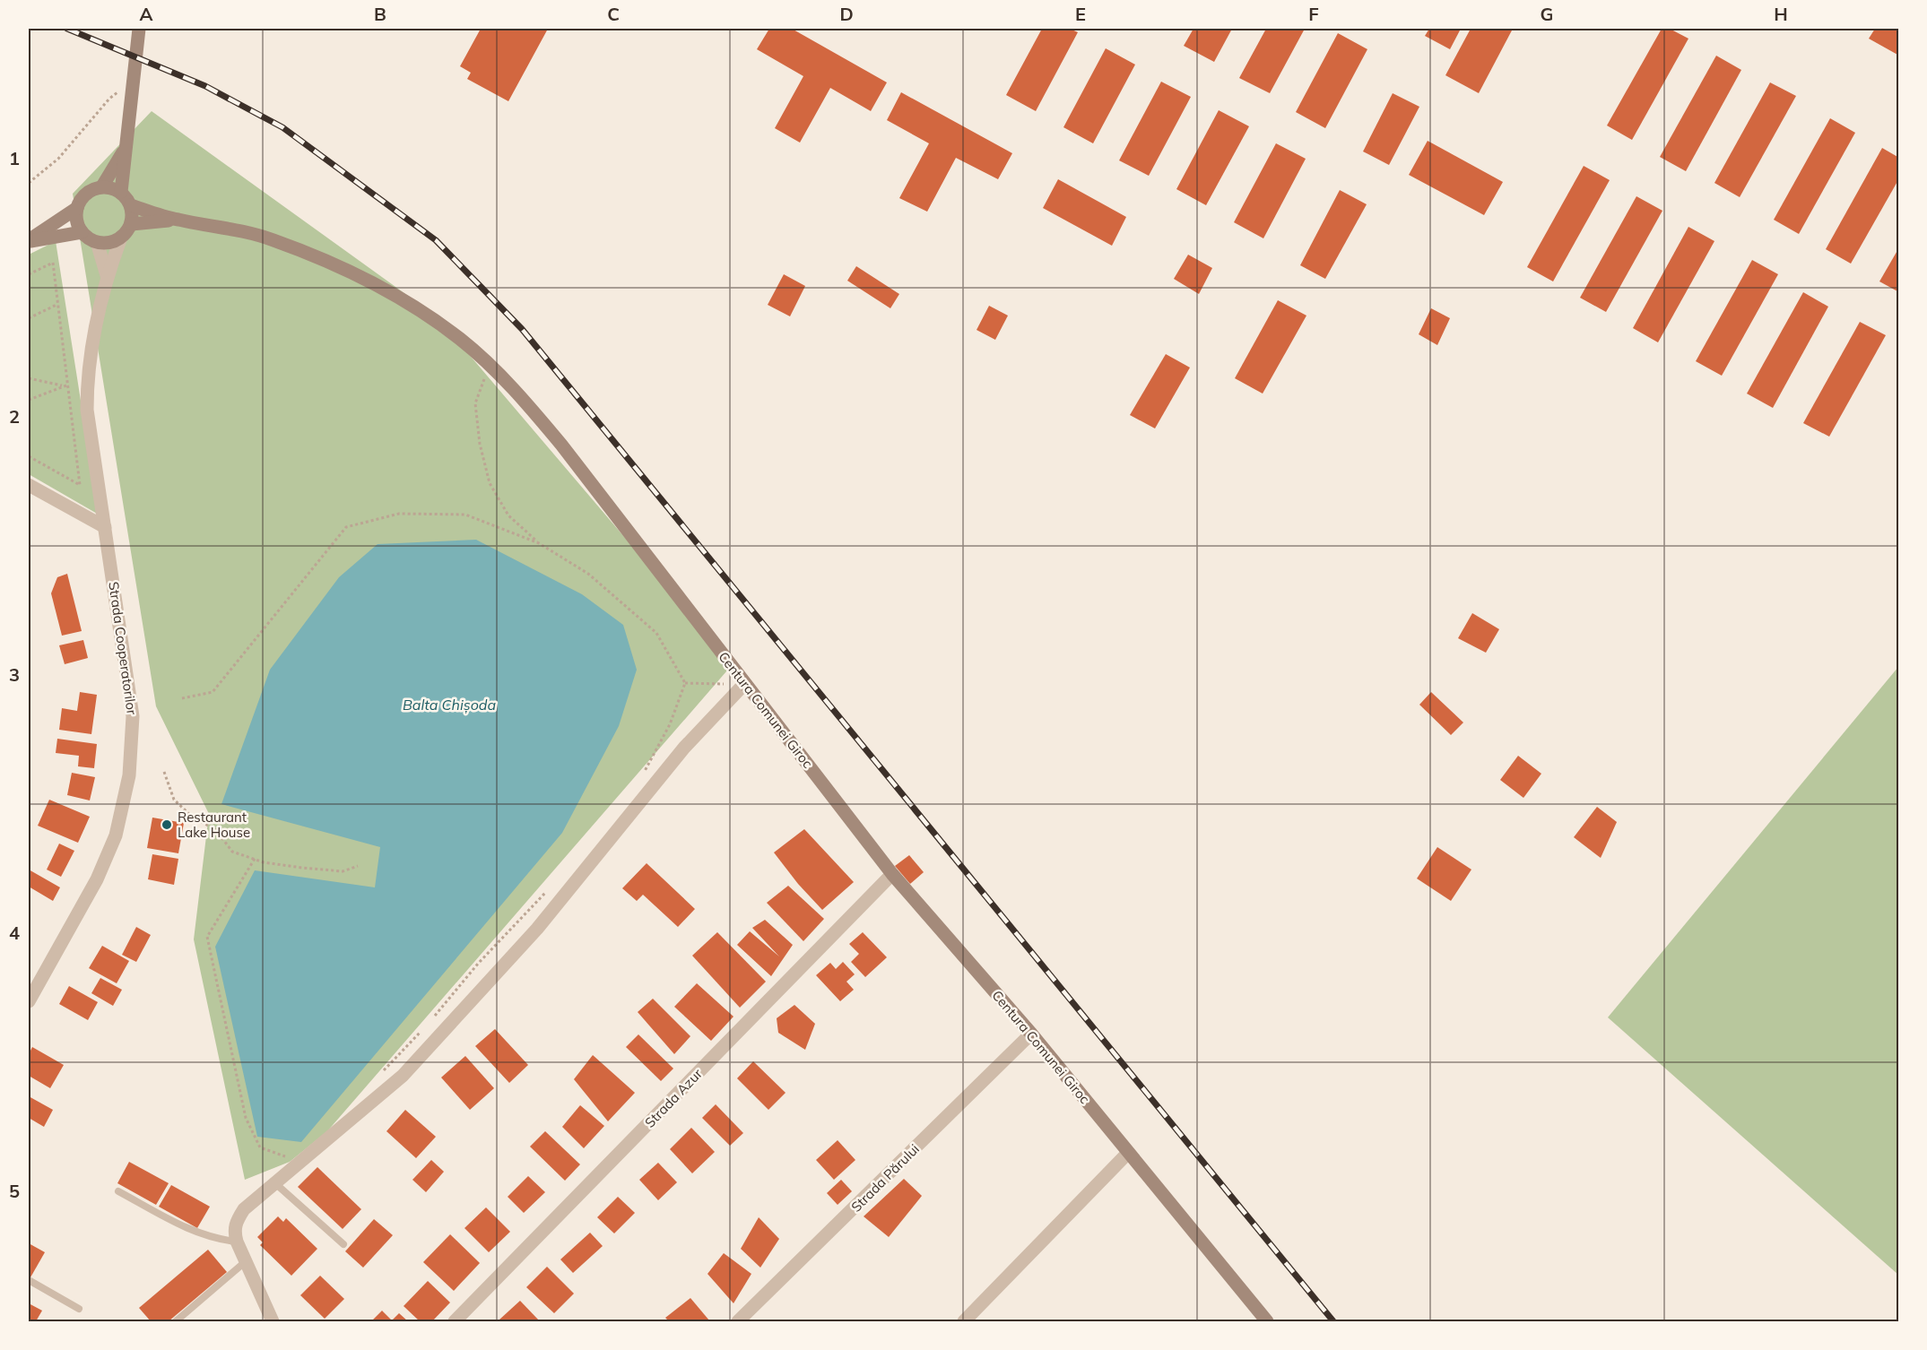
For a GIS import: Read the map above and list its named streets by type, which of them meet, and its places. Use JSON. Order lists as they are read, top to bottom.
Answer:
{
  "streets": {
    "main road": ["Centura Comunei Giroc"],
    "street": ["Strada Cooperatorilor", "Strada Azur", "Strada Părului"]
  },
  "crossings": [
    ["Strada Cooperatorilor", "Centura Comunei Giroc"],
    ["Centura Comunei Giroc", "Strada Azur"],
    ["Centura Comunei Giroc", "Strada Părului"]
  ],
  "water": ["Balta Chișoda"],
  "places": ["Restaurant Lake House"],
  "grid": {
    "columns": [
      "A",
      "B",
      "C",
      "D",
      "E",
      "F",
      "G",
      "H"
    ],
    "rows": [
      "1",
      "2",
      "3",
      "4",
      "5"
    ]
  }
}
